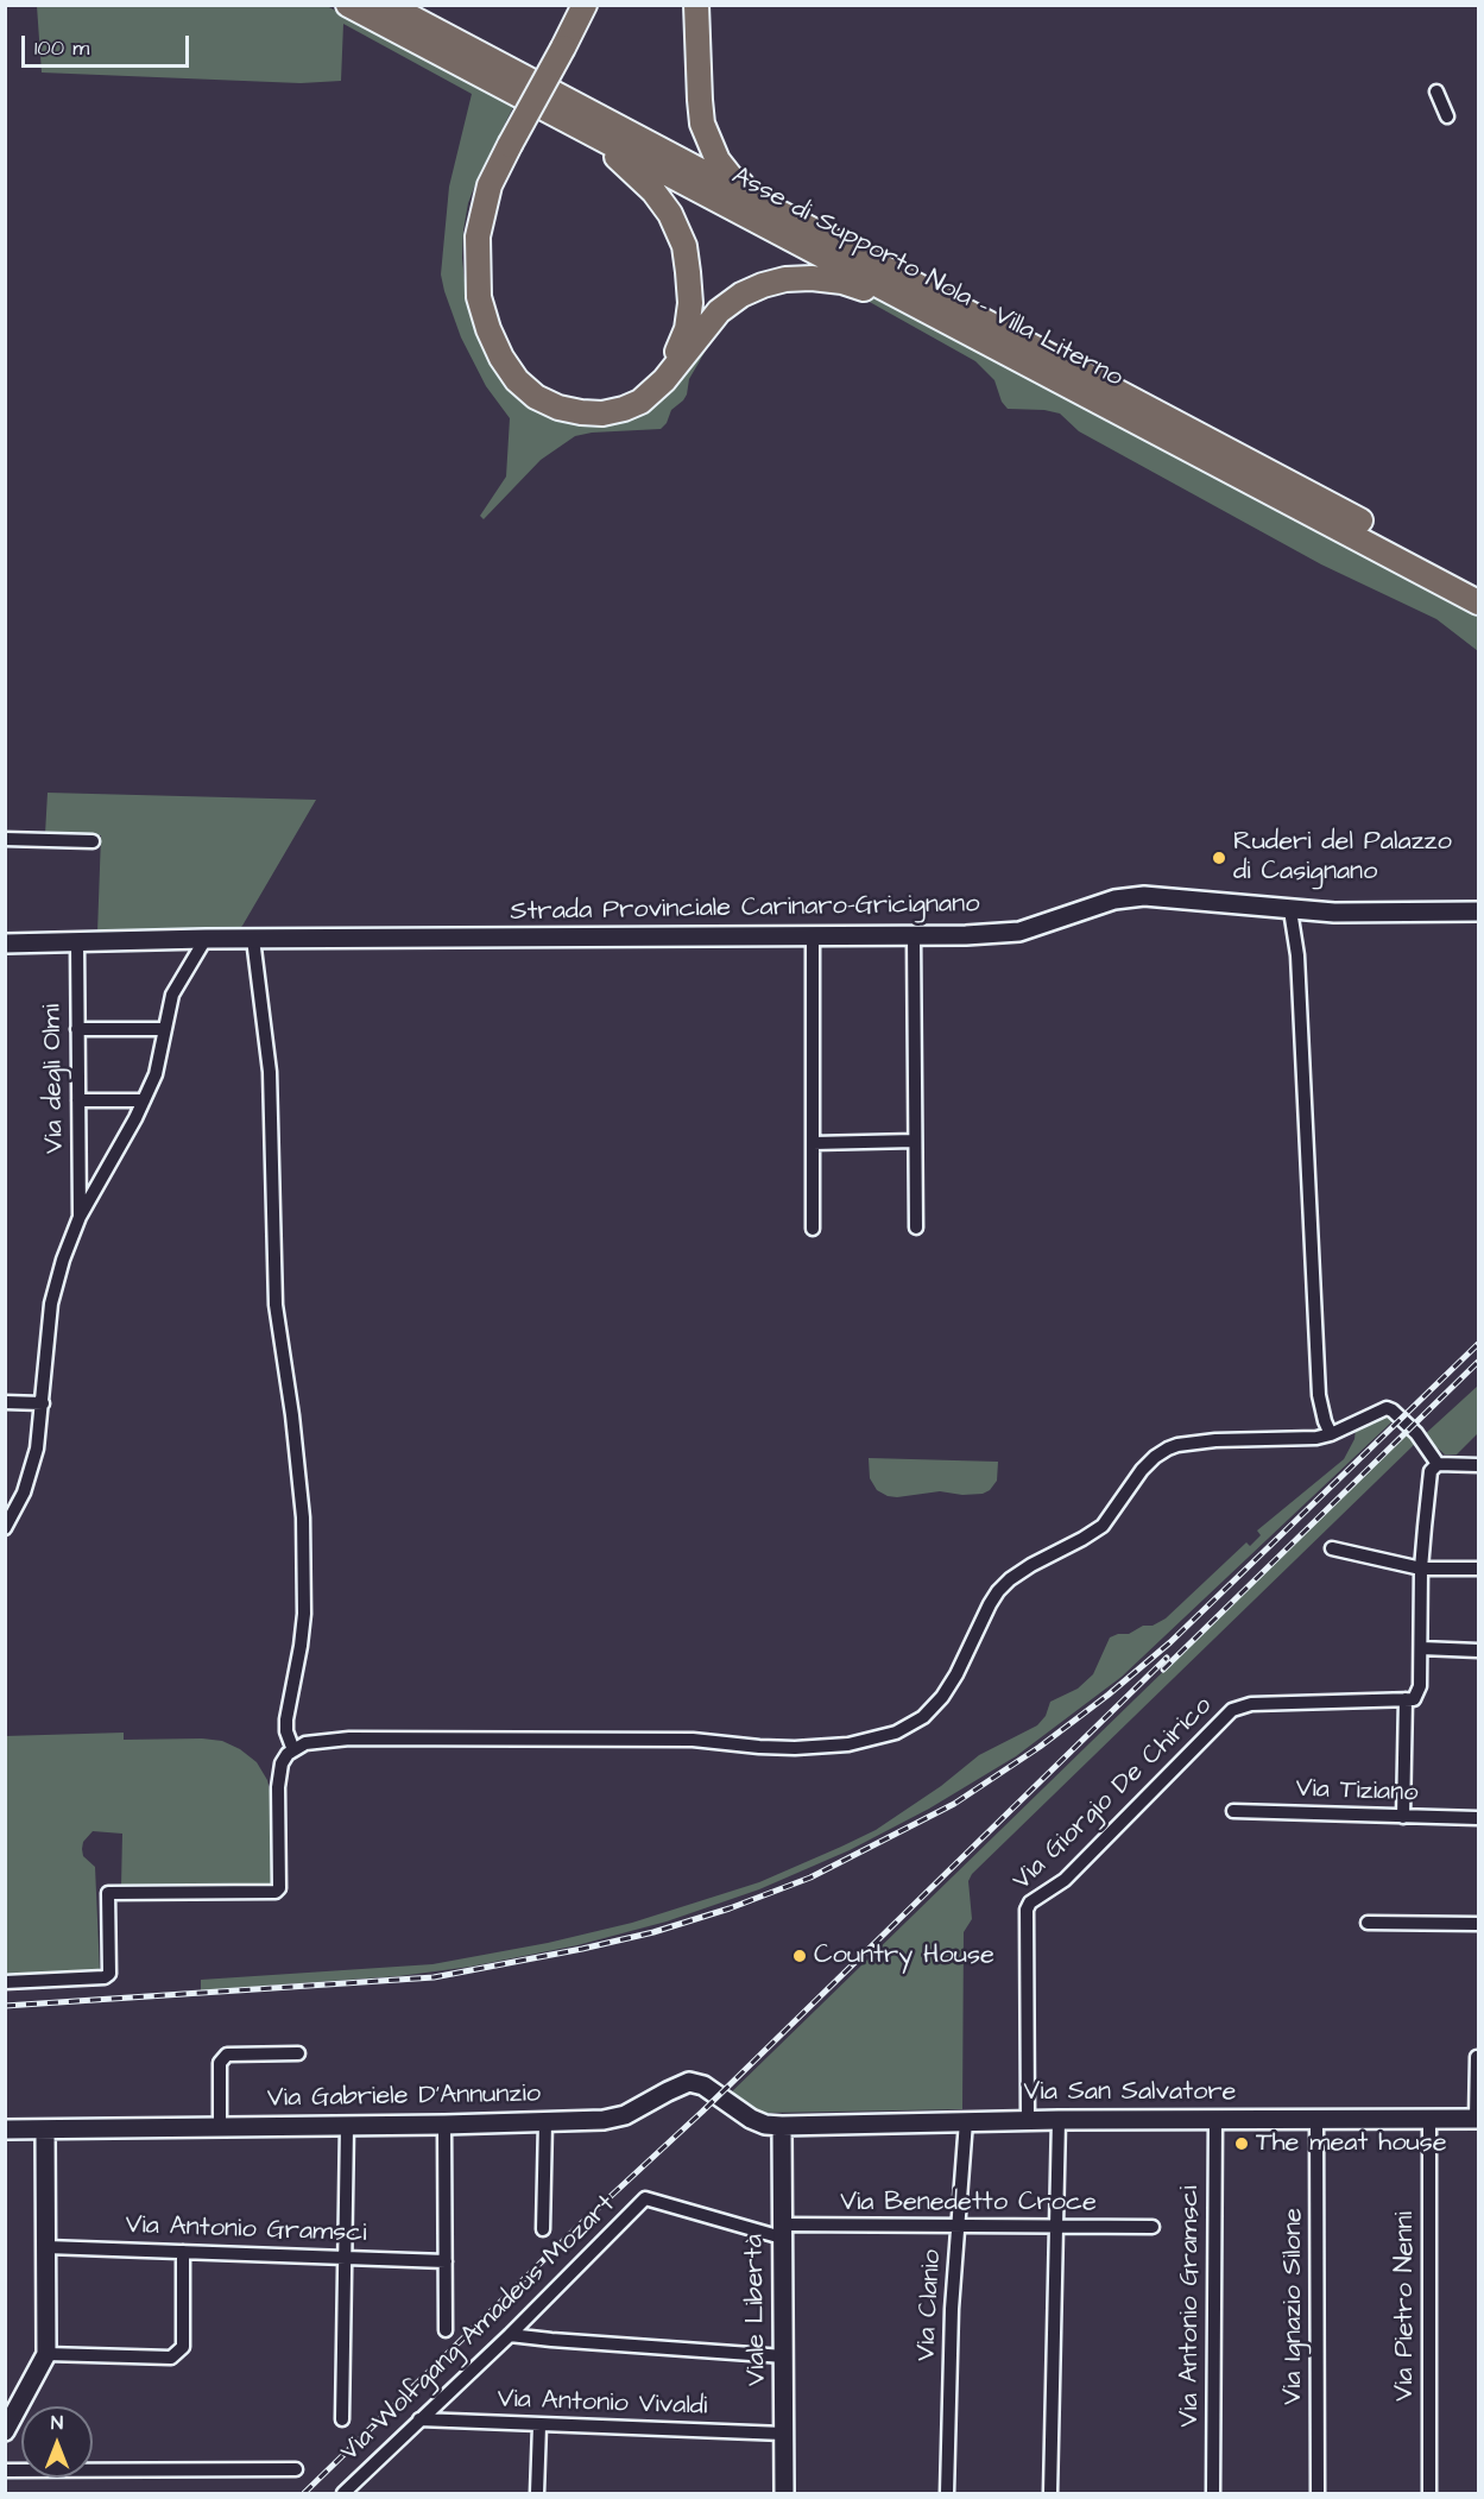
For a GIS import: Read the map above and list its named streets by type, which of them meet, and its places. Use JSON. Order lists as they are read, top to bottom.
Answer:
{
  "streets": {
    "highway": ["Asse di Supporto Nola - Villa Literno"],
    "street": [
      "Strada Provinciale Carinaro-Gricignano",
      "Via degli Olmi",
      "Via Tiziano",
      "Via Giorgio De Chirico",
      "Via San Salvatore",
      "Via Gabriele D'Annunzio",
      "Via Benedetto Croce",
      "Via Antonio Gramsci",
      "Via Clanio",
      "Via Ignazio Silone",
      "Via Pietro Nenni",
      "Viale Libertà",
      "Via Wolfgang Amadeus Mozart",
      "Via Antonio Vivaldi"
    ]
  },
  "crossings": [
    ["Strada Provinciale Carinaro-Gricignano", "Via degli Olmi"],
    ["Via Giorgio De Chirico", "Via San Salvatore"],
    ["Via San Salvatore", "Via Gabriele D'Annunzio"],
    ["Via San Salvatore", "Via Antonio Gramsci"],
    ["Via San Salvatore", "Via Clanio"],
    ["Via San Salvatore", "Via Ignazio Silone"],
    ["Via San Salvatore", "Via Pietro Nenni"],
    ["Via San Salvatore", "Viale Libertà"],
    ["Via Gabriele D'Annunzio", "Viale Libertà"],
    ["Via Benedetto Croce", "Via Clanio"],
    ["Via Benedetto Croce", "Viale Libertà"],
    ["Via Benedetto Croce", "Via Wolfgang Amadeus Mozart"],
    ["Viale Libertà", "Via Antonio Vivaldi"],
    ["Via Wolfgang Amadeus Mozart", "Via Antonio Vivaldi"]
  ],
  "places": ["Ruderi del Palazzo di Casignano", "Country House", "The meat house"],
  "scale_bar": "100 m",
  "north": "top"
}
